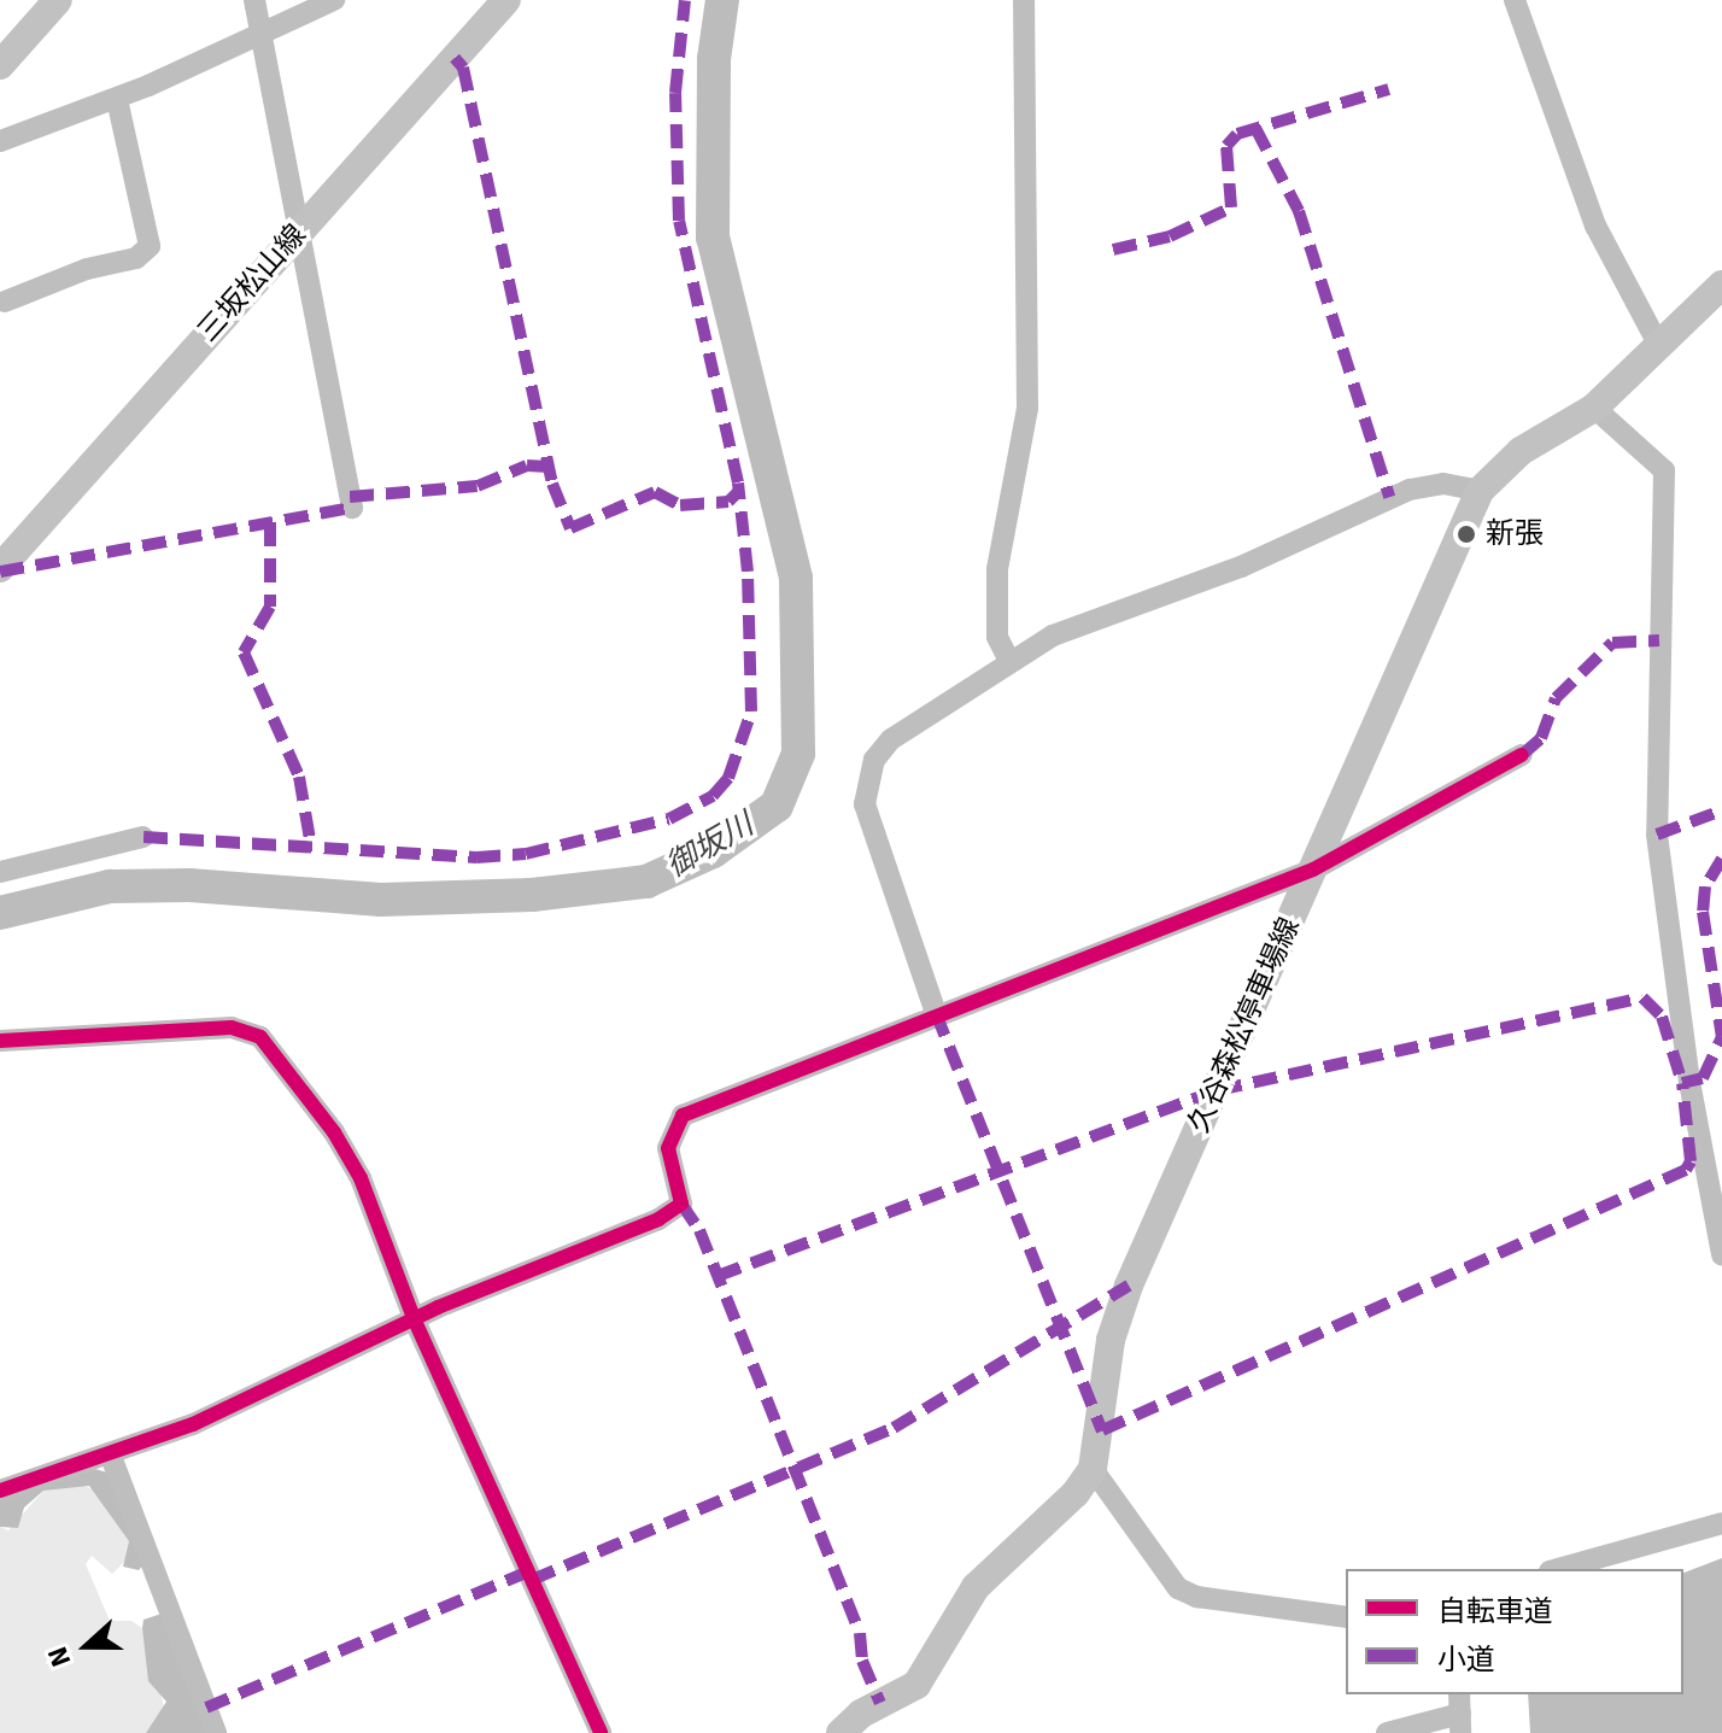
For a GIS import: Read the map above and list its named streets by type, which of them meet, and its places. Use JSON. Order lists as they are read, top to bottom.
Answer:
{
  "streets": {
    "main road": ["三坂松山線", "久谷森松停車場線"]
  },
  "water": ["御坂川"],
  "places": ["新張"],
  "legend": ["自転車道", "小道"],
  "north": "left"
}
